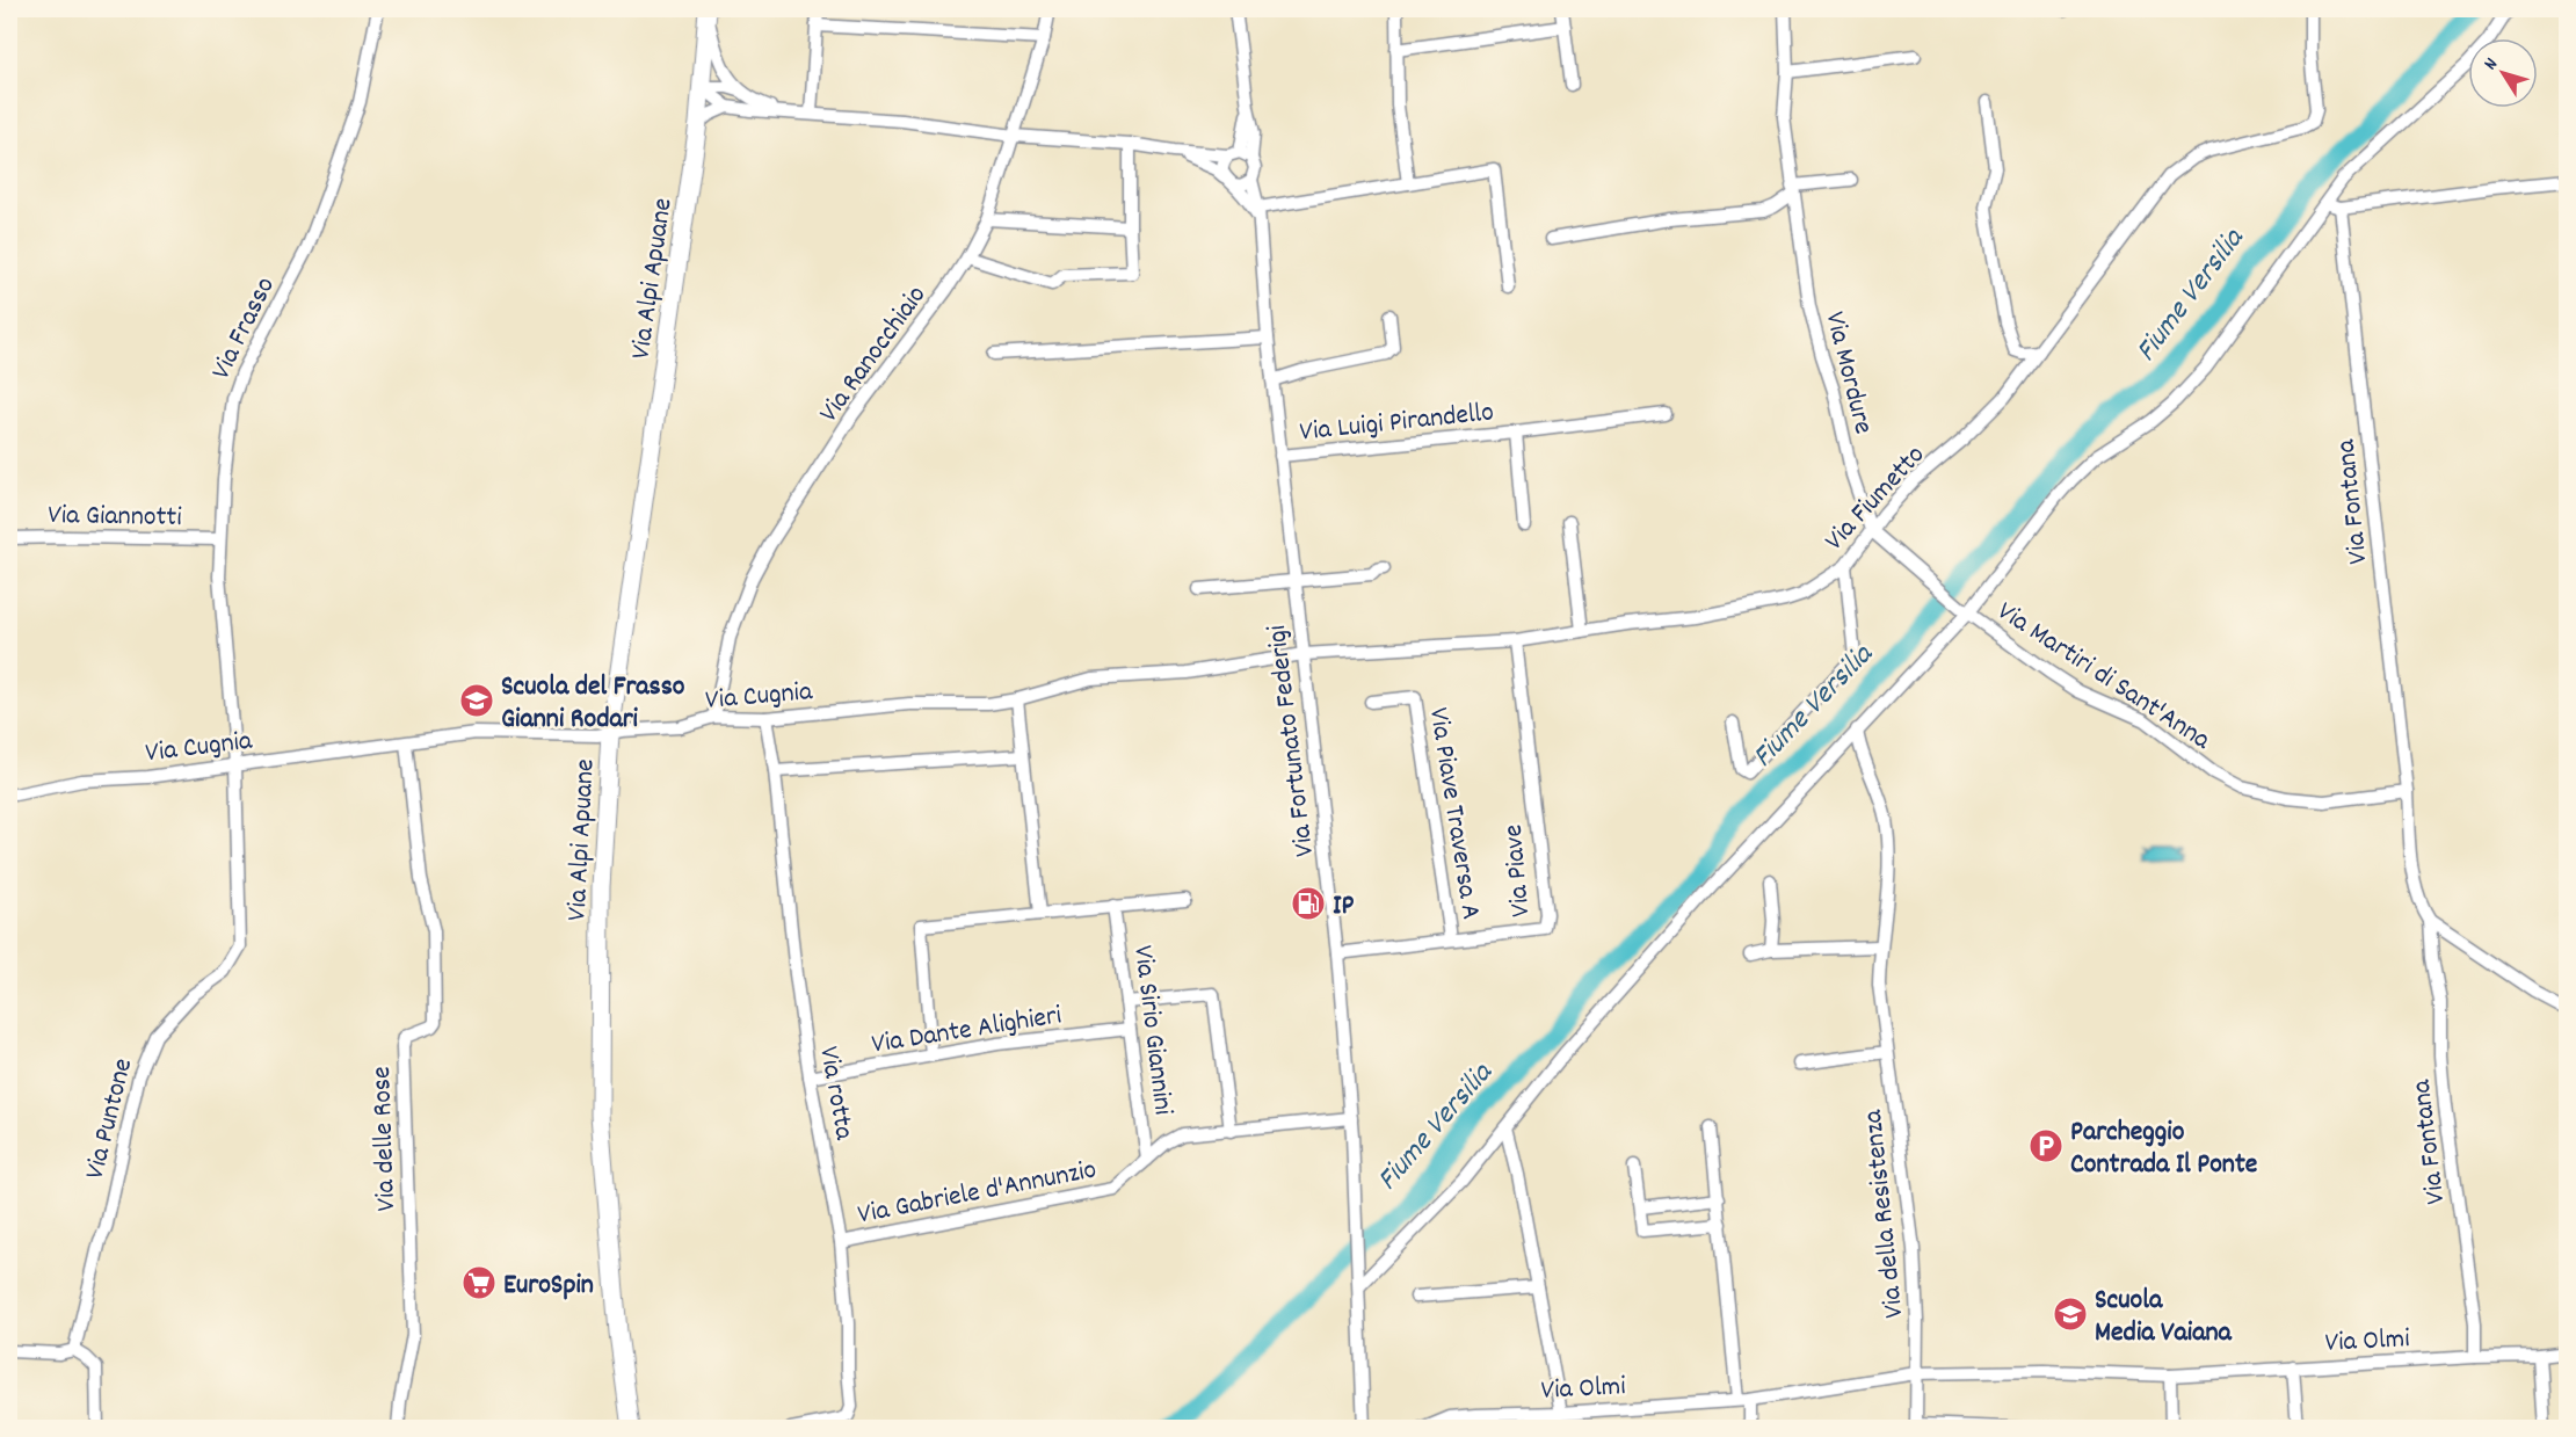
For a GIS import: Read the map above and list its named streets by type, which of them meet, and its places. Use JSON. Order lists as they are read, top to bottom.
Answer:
{
  "streets": {
    "main road": ["Via Alpi Apuane"],
    "street": [
      "Via Frasso",
      "Via Ranocchiaio",
      "Via Mordure",
      "Via Luigi Pirandello",
      "Via Fiumetto",
      "Via Fontana",
      "Via Giannotti",
      "Via Martiri di Sant'Anna",
      "Via Cugnia",
      "Via Fortunato Federigi",
      "Via Piave Traversa A",
      "Via Piave",
      "Via Dante Alighieri",
      "Via Sirio Giannini",
      "Via rotta",
      "Via Puntone",
      "Via delle Rose",
      "Via Gabriele d'Annunzio",
      "Via della Resistenza",
      "Via Olmi"
    ]
  },
  "crossings": [
    ["Via Alpi Apuane", "Via Cugnia"],
    ["Via Frasso", "Via Giannotti"],
    ["Via Frasso", "Via Cugnia"],
    ["Via Frasso", "Via Puntone"],
    ["Via Ranocchiaio", "Via Cugnia"],
    ["Via Mordure", "Via Fiumetto"],
    ["Via Mordure", "Via Martiri di Sant'Anna"],
    ["Via Luigi Pirandello", "Via Fortunato Federigi"],
    ["Via Fiumetto", "Via Cugnia"],
    ["Via Fiumetto", "Via Fortunato Federigi"],
    ["Via Fiumetto", "Via Piave"],
    ["Via Fontana", "Via Martiri di Sant'Anna"],
    ["Via Fontana", "Via Olmi"],
    ["Via Martiri di Sant'Anna", "Via Fortunato Federigi"],
    ["Via Martiri di Sant'Anna", "Via della Resistenza"],
    ["Via Cugnia", "Via Fortunato Federigi"],
    ["Via Cugnia", "Via rotta"],
    ["Via Cugnia", "Via Puntone"],
    ["Via Cugnia", "Via delle Rose"],
    ["Via Fortunato Federigi", "Via Piave"],
    ["Via Fortunato Federigi", "Via Gabriele d'Annunzio"],
    ["Via Piave Traversa A", "Via Piave"],
    ["Via Dante Alighieri", "Via Sirio Giannini"],
    ["Via Dante Alighieri", "Via rotta"],
    ["Via Sirio Giannini", "Via Gabriele d'Annunzio"],
    ["Via rotta", "Via Gabriele d'Annunzio"],
    ["Via della Resistenza", "Via Olmi"]
  ],
  "water": ["Fiume Versilia"],
  "places": {
    "school or university": ["Scuola del Frasso Gianni Rodari", "Scuola Media Vaiana"],
    "fuel station": ["IP"],
    "parking": ["Parcheggio Contrada Il Ponte"],
    "supermarket": ["EuroSpin"]
  },
  "north": "top left"
}
